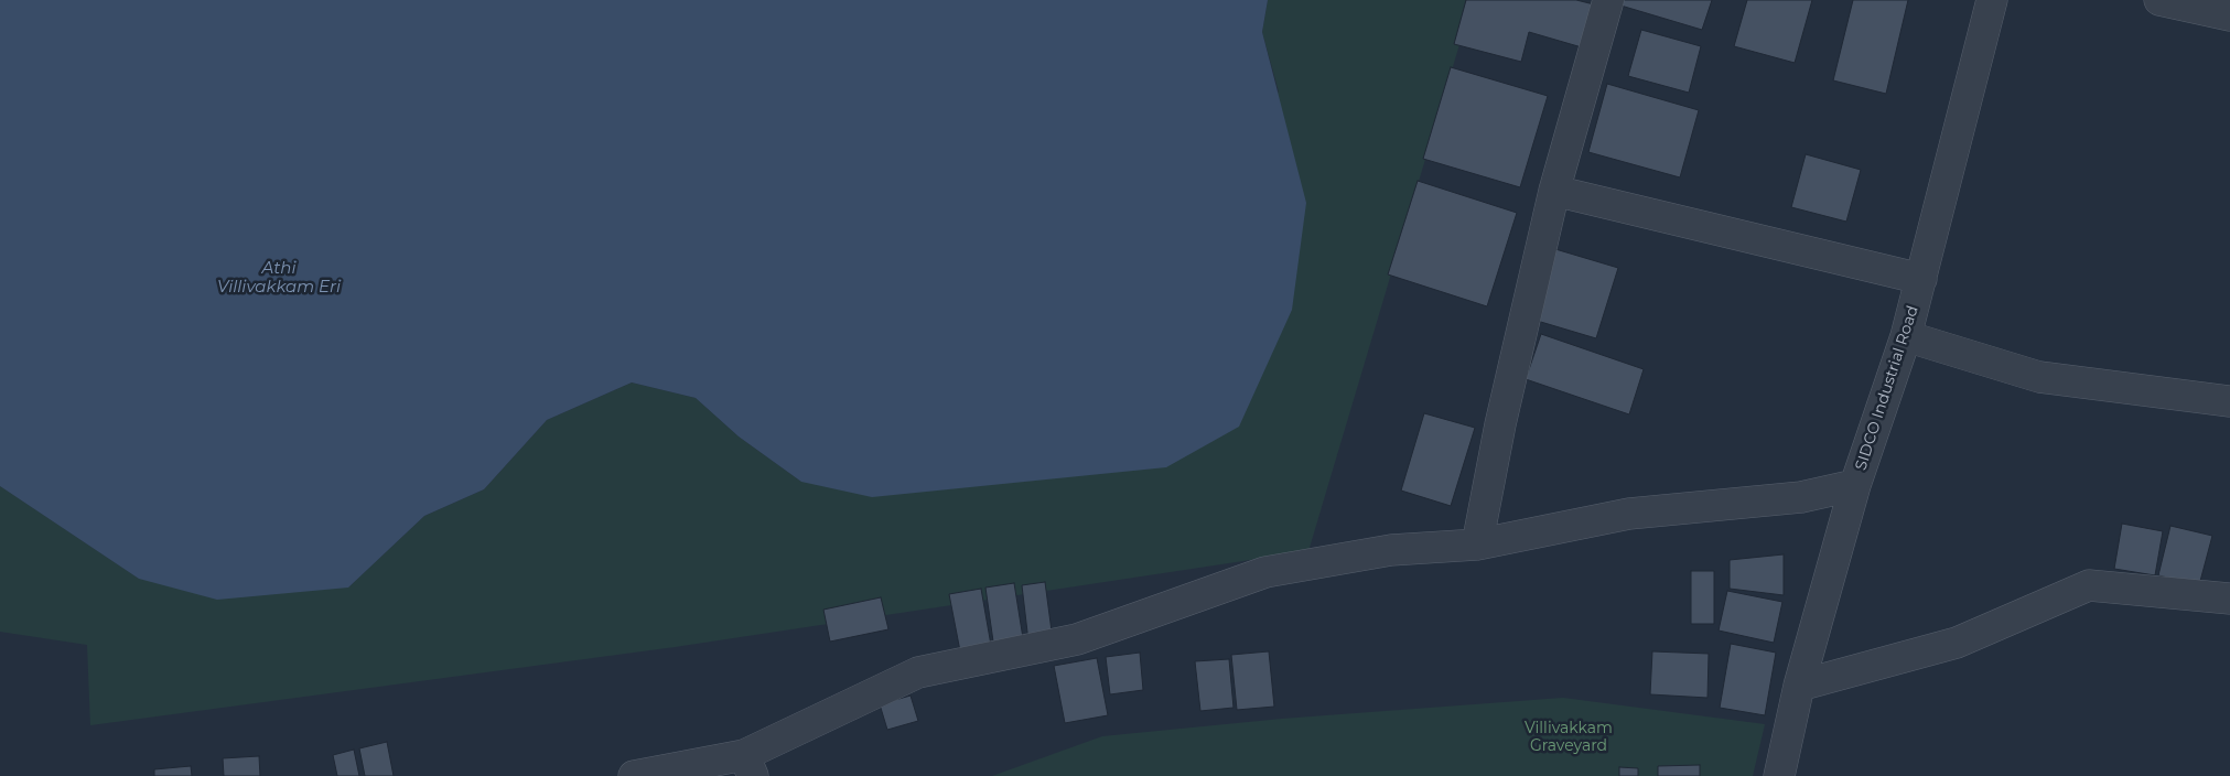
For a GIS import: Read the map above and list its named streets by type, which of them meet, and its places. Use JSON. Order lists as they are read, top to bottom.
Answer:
{
  "streets": {
    "street": ["SIDCO Industrial Road"]
  },
  "water": ["Athi Villivakkam Eri"],
  "parks": ["Villivakkam Graveyard"]
}
